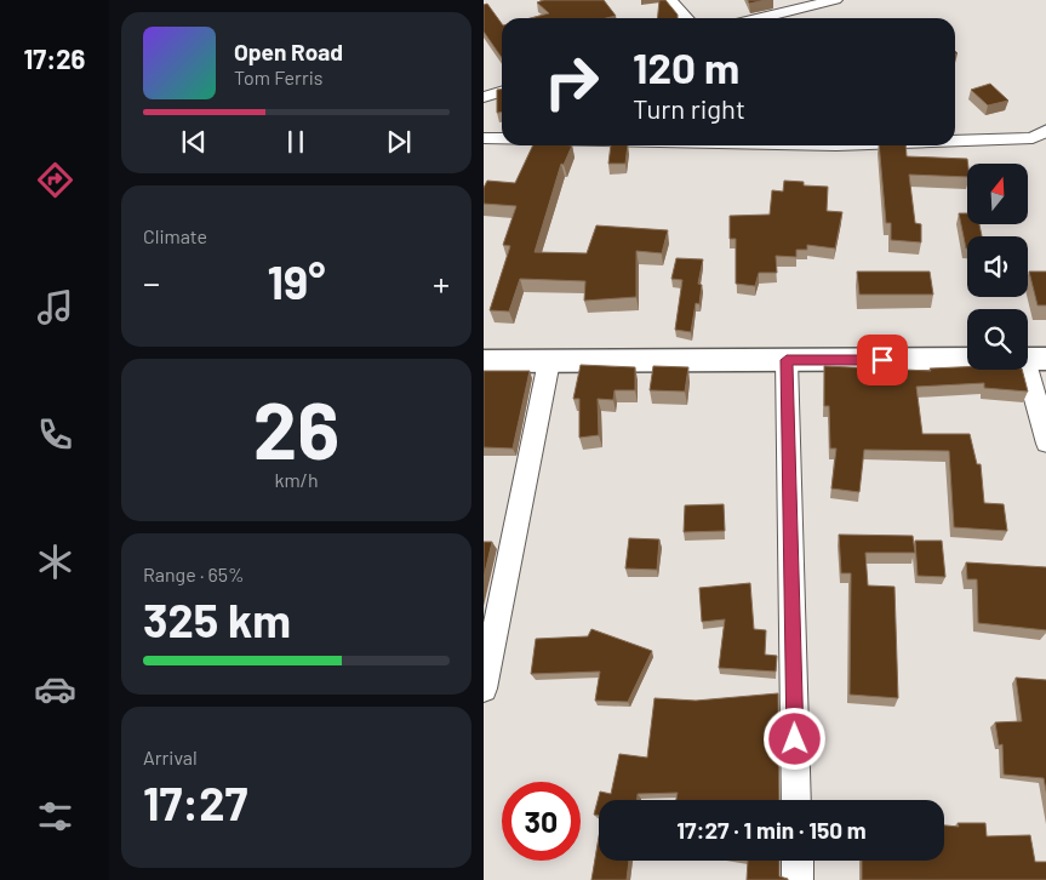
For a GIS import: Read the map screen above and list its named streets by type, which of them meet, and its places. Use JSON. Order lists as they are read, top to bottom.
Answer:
{
  "north": "top",
  "page": {
    "tabs": "17:26",
    "turn": ["120 m", "Turn right"],
    "song": ["Open Road", "Tom Ferris"],
    "tile": [
      "Climate",
      ["26", "km/h"],
      ["Range · 65%", "325 km"],
      ["Arrival", "17:27"]
    ],
    "heat": ["−", "19°", "+"],
    "limit": "30",
    "trip": "17:27 · 1 min · 150 m"
  }
}
